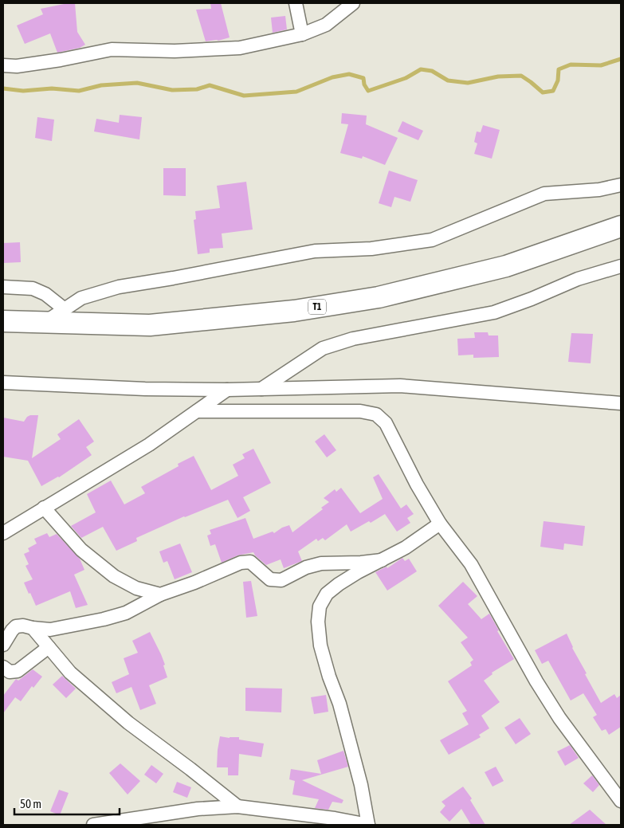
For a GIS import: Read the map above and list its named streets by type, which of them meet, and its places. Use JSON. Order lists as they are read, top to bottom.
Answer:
{
  "streets": {
    "highway": ["T1"]
  },
  "scale_bar": "50 m"
}
